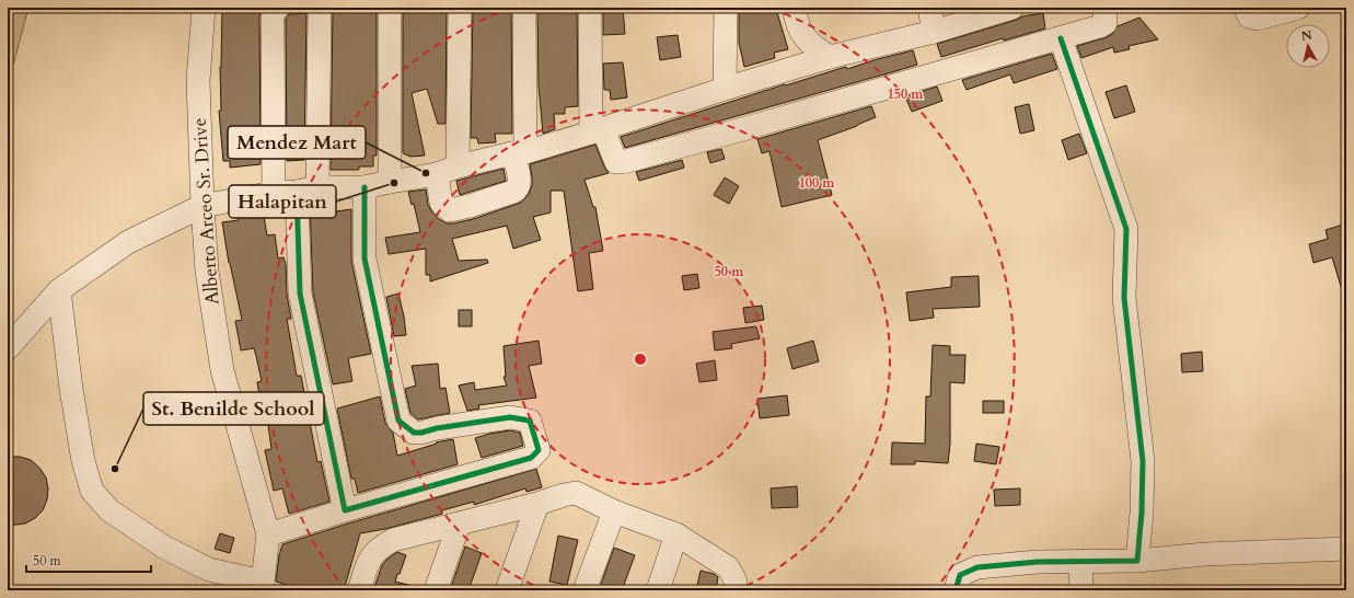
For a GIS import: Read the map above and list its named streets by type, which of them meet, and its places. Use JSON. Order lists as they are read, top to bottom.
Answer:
{
  "streets": {
    "street": ["Alberto Arceo Sr. Drive"]
  },
  "places": ["Mendez Mart", "Halapitan", "St. Benilde School"],
  "scale_bar": "50 m",
  "north": "top",
  "rings": ["150 m", "100 m", "50 m"]
}
